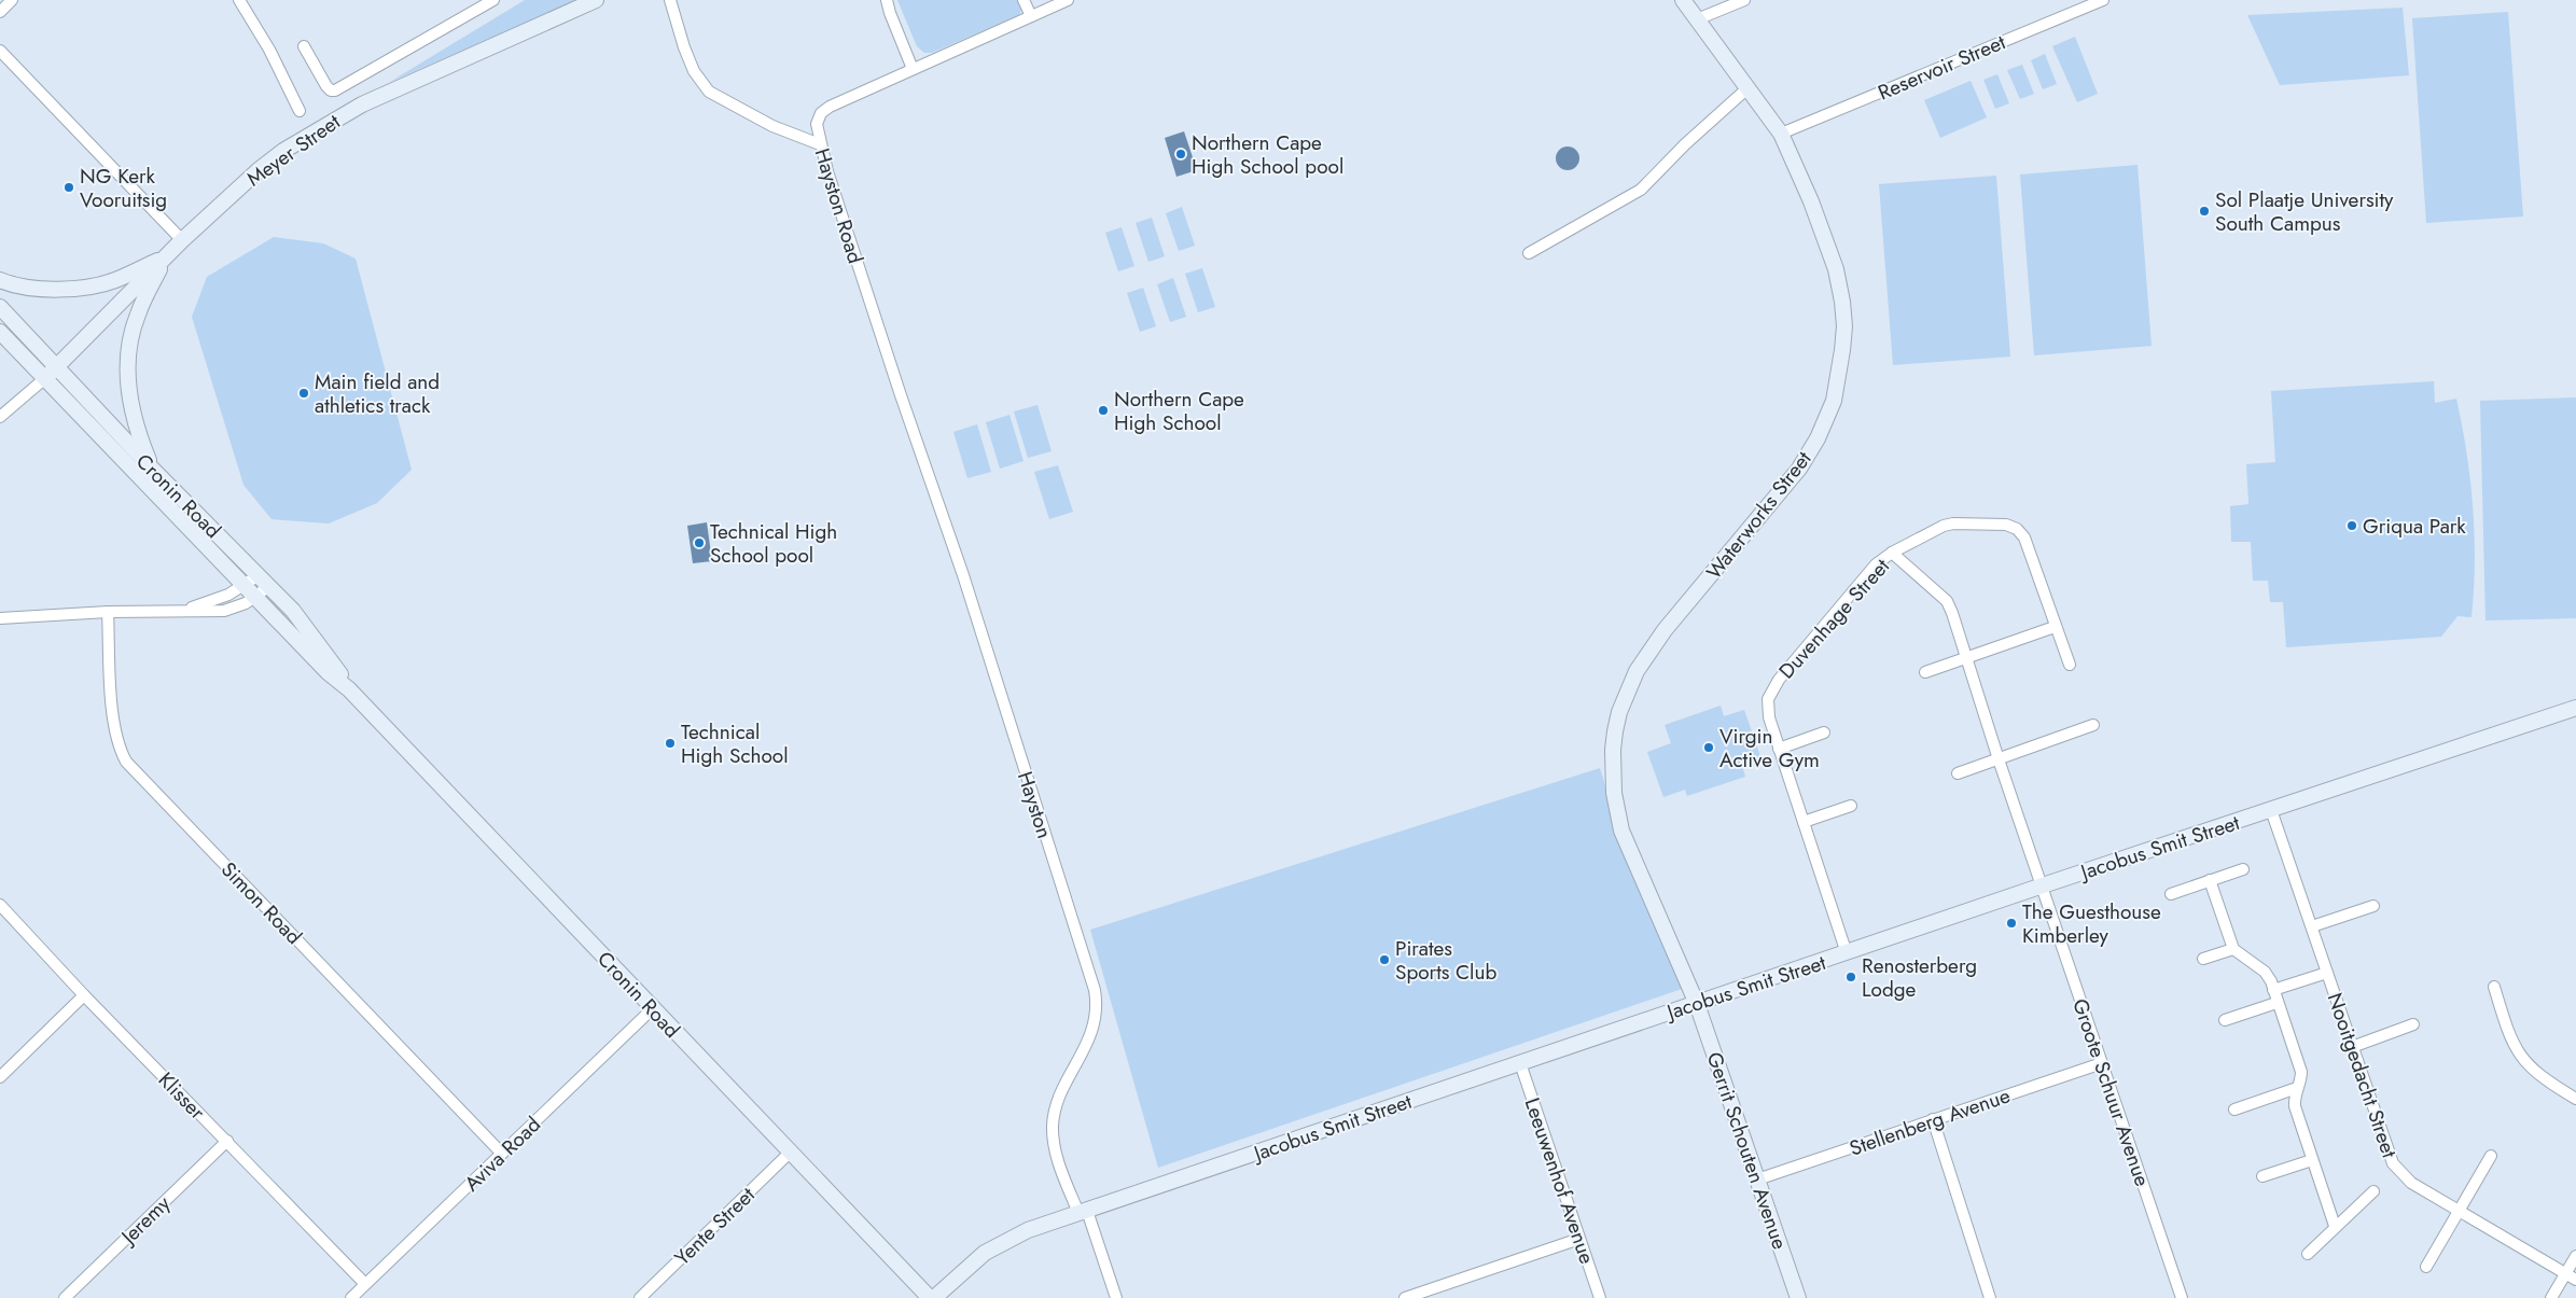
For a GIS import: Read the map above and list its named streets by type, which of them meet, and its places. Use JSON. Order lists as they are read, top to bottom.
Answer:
{
  "streets": {
    "street": [
      "Reservoir Street",
      "Meyer Street",
      "Hayston Road",
      "Cronin Road",
      "Waterworks Street",
      "Duvenhage Street",
      "Hayston",
      "Jacobus Smit Street",
      "Simon Road",
      "Nooitgedacht Street",
      "Groote Schuur Avenue",
      "Klisser",
      "Stellenberg Avenue",
      "Gerrit Schouten Avenue",
      "Aviva Road",
      "Leeuwenhof Avenue",
      "Jeremy",
      "Yente Street"
    ]
  },
  "crossings": [
    ["Reservoir Street", "Waterworks Street"],
    ["Meyer Street", "Cronin Road"],
    ["Hayston Road", "Hayston"],
    ["Cronin Road", "Aviva Road"],
    ["Cronin Road", "Yente Street"],
    ["Waterworks Street", "Jacobus Smit Street"],
    ["Waterworks Street", "Gerrit Schouten Avenue"],
    ["Duvenhage Street", "Jacobus Smit Street"],
    ["Duvenhage Street", "Groote Schuur Avenue"],
    ["Hayston", "Jacobus Smit Street"],
    ["Jacobus Smit Street", "Nooitgedacht Street"],
    ["Jacobus Smit Street", "Groote Schuur Avenue"],
    ["Jacobus Smit Street", "Gerrit Schouten Avenue"],
    ["Jacobus Smit Street", "Leeuwenhof Avenue"],
    ["Simon Road", "Aviva Road"],
    ["Groote Schuur Avenue", "Stellenberg Avenue"],
    ["Klisser", "Aviva Road"],
    ["Klisser", "Jeremy"],
    ["Stellenberg Avenue", "Gerrit Schouten Avenue"]
  ],
  "places": [
    "Northern Cape High School pool",
    "NG Kerk Vooruitsig",
    "Sol Plaatje University South Campus",
    "Main field and athletics track",
    "Northern Cape High School",
    "Griqua Park",
    "Technical High School pool",
    "Technical High School",
    "Virgin Active Gym",
    "The Guesthouse Kimberley",
    "Pirates Sports Club",
    "Renosterberg Lodge"
  ]
}
